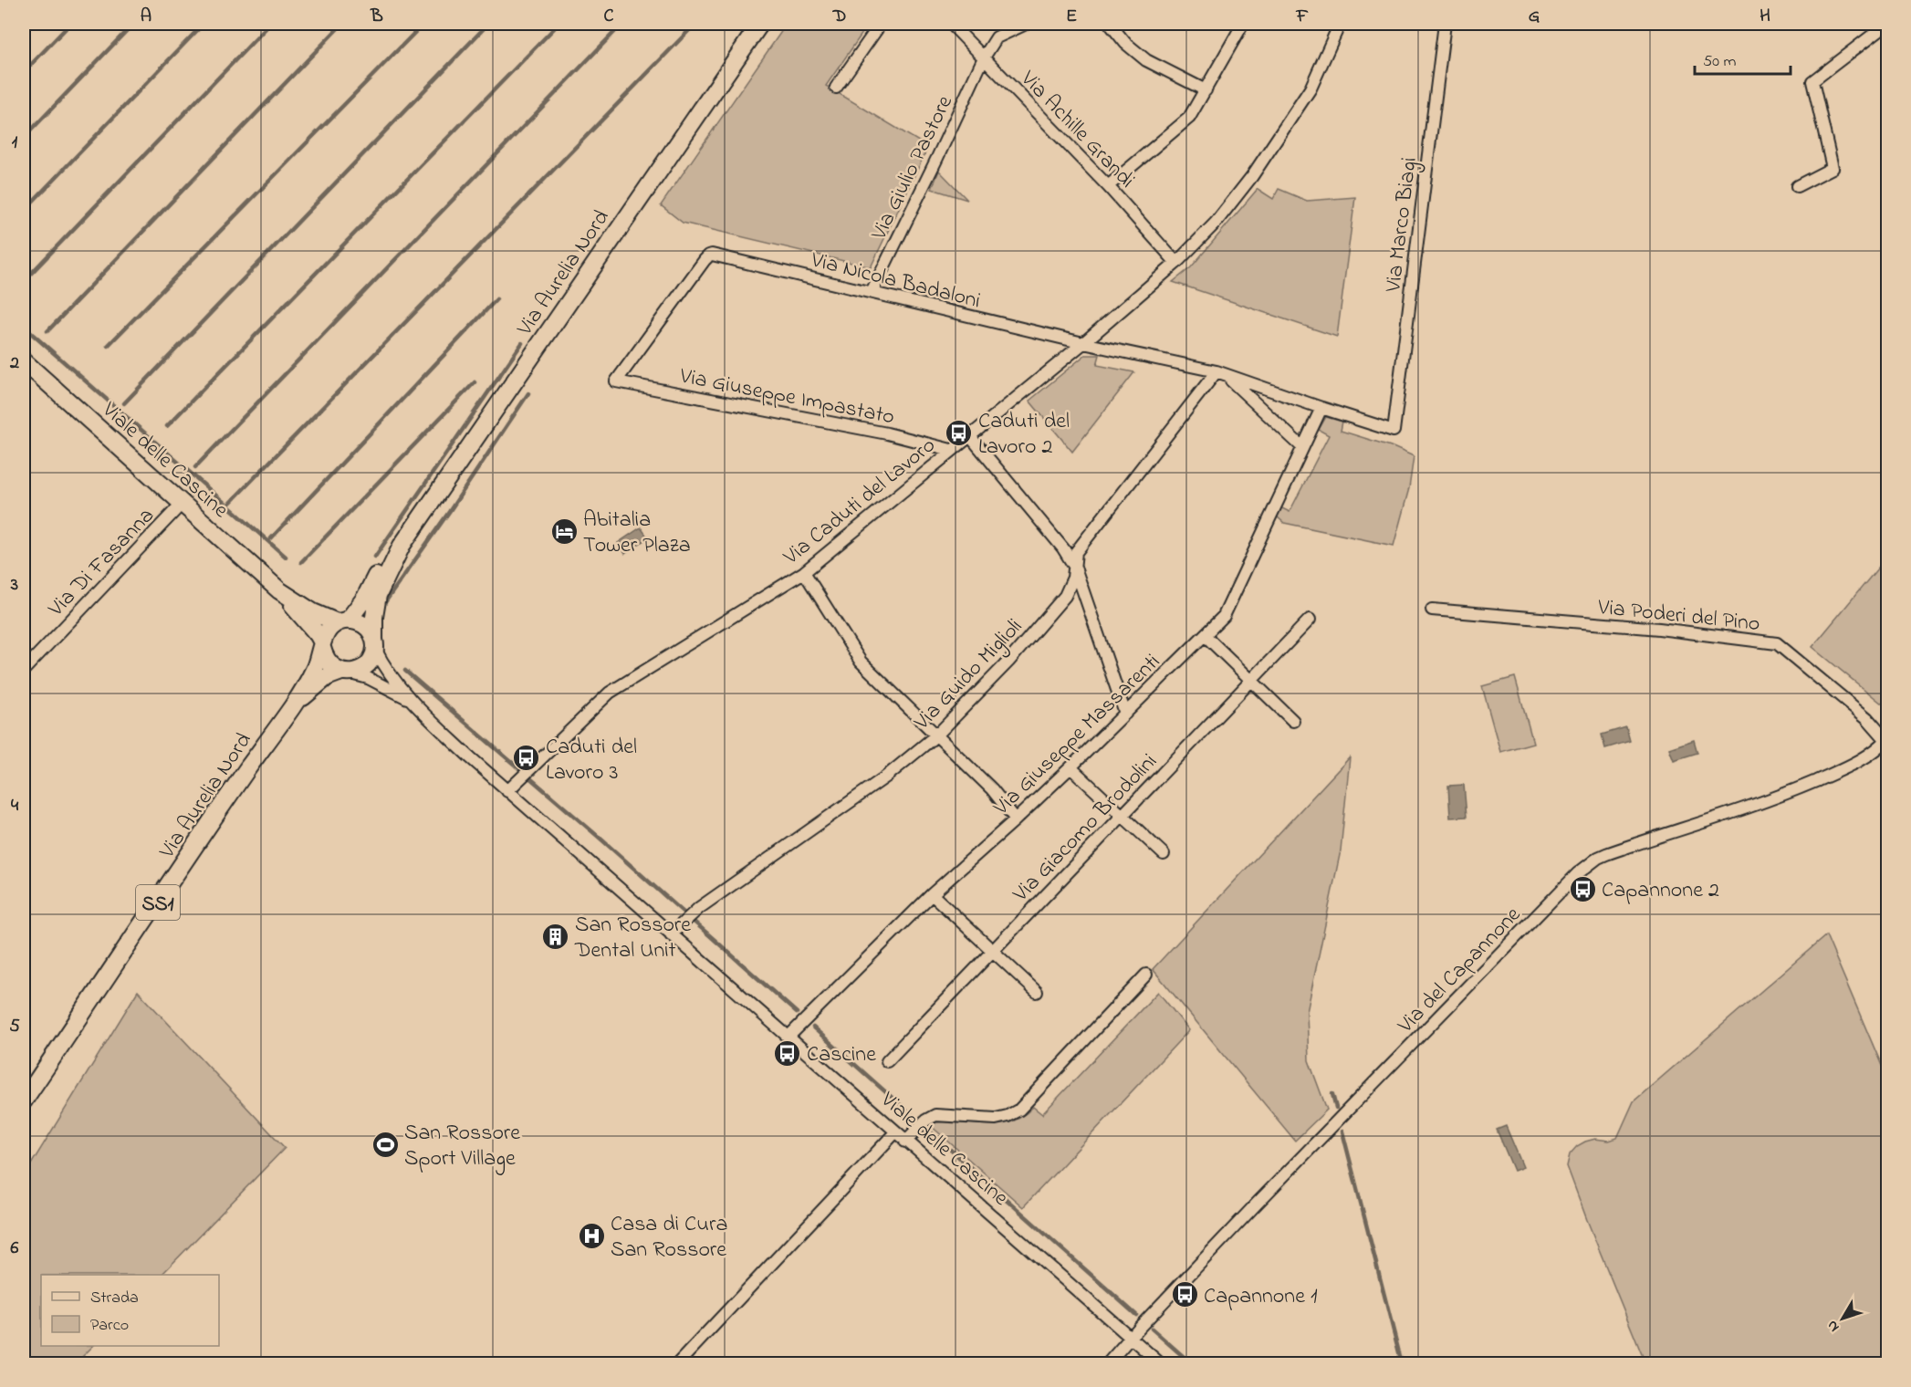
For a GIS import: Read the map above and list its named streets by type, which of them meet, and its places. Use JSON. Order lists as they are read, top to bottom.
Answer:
{
  "streets": {
    "main road": ["Via Aurelia Nord", "Viale delle Cascine", "SS1"],
    "street": [
      "Via Achille Grandi",
      "Via Giulio Pastore",
      "Via Marco Biagi",
      "Via Nicola Badaloni",
      "Via Giuseppe Impastato",
      "Via Caduti del Lavoro",
      "Via Di Fasanna",
      "Via Poderi del Pino",
      "Via Guido Miglioli",
      "Via Giuseppe Massarenti",
      "Via Giacomo Brodolini",
      "Via del Capannone"
    ]
  },
  "crossings": [
    ["Via Achille Grandi", "Via Giulio Pastore"],
    ["Via Achille Grandi", "Via Caduti del Lavoro"],
    ["Via Giulio Pastore", "Via Nicola Badaloni"],
    ["Via Marco Biagi", "Via Nicola Badaloni"],
    ["Via Aurelia Nord", "Viale delle Cascine"],
    ["Via Aurelia Nord", "SS1"],
    ["Via Nicola Badaloni", "Via Giuseppe Impastato"],
    ["Via Nicola Badaloni", "Via Caduti del Lavoro"],
    ["Via Nicola Badaloni", "Via Guido Miglioli"],
    ["Via Nicola Badaloni", "Via Giuseppe Massarenti"],
    ["Via Giuseppe Impastato", "Via Caduti del Lavoro"],
    ["Viale delle Cascine", "Via Caduti del Lavoro"],
    ["Viale delle Cascine", "Via Di Fasanna"],
    ["Viale delle Cascine", "Via Guido Miglioli"],
    ["Viale delle Cascine", "Via Giuseppe Massarenti"],
    ["Viale delle Cascine", "SS1"],
    ["Viale delle Cascine", "Via del Capannone"],
    ["Via Poderi del Pino", "Via del Capannone"]
  ],
  "places": {
    "bus stop": [
      "Caduti del Lavoro 2",
      "Caduti del Lavoro 3",
      "Capannone 2",
      "Cascine",
      "Capannone 1"
    ],
    "hotel": ["Abitalia Tower Plaza"],
    "building": ["San Rossore Dental Unit"],
    "sports": ["San Rossore Sport Village"],
    "hospital": ["Casa di Cura San Rossore"]
  },
  "legend": ["Strada", "Parco"],
  "scale_bar": "50 m",
  "north": "bottom left",
  "grid": {
    "columns": [
      "A",
      "B",
      "C",
      "D",
      "E",
      "F",
      "G",
      "H"
    ],
    "rows": [
      "1",
      "2",
      "3",
      "4",
      "5",
      "6"
    ]
  }
}
